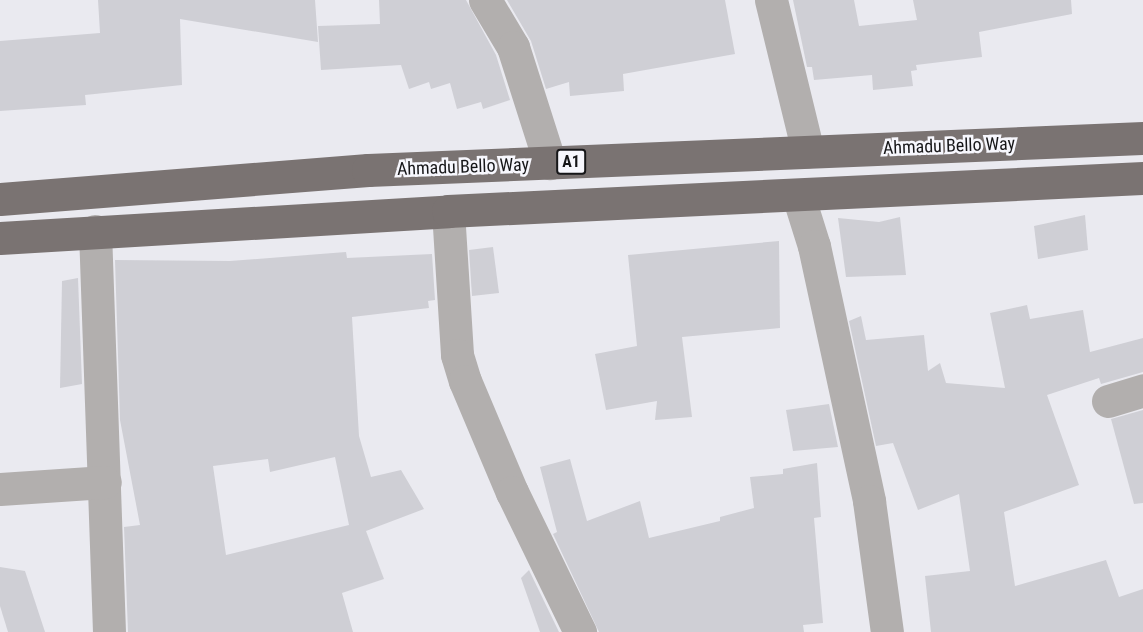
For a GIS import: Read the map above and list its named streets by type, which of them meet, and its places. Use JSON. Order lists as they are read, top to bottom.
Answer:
{
  "streets": {
    "highway": ["Ahmadu Bello Way", "A1"]
  }
}
